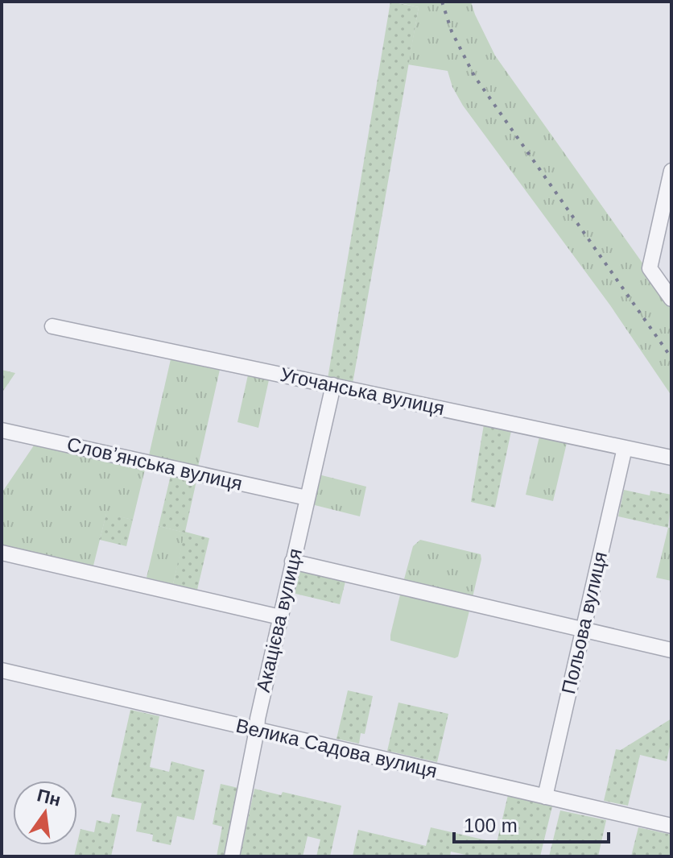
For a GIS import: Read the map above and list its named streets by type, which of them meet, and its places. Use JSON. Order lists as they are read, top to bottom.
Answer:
{
  "streets": {
    "street": [
      "Угочанська вулиця",
      "Словʼянська вулиця",
      "Акацієва вулиця",
      "Польова вулиця",
      "Велика Садова вулиця"
    ]
  },
  "crossings": [
    ["Угочанська вулиця", "Акацієва вулиця"],
    ["Угочанська вулиця", "Польова вулиця"],
    ["Словʼянська вулиця", "Акацієва вулиця"],
    ["Акацієва вулиця", "Велика Садова вулиця"],
    ["Польова вулиця", "Велика Садова вулиця"]
  ],
  "scale_bar": "100 m",
  "north": "top"
}
